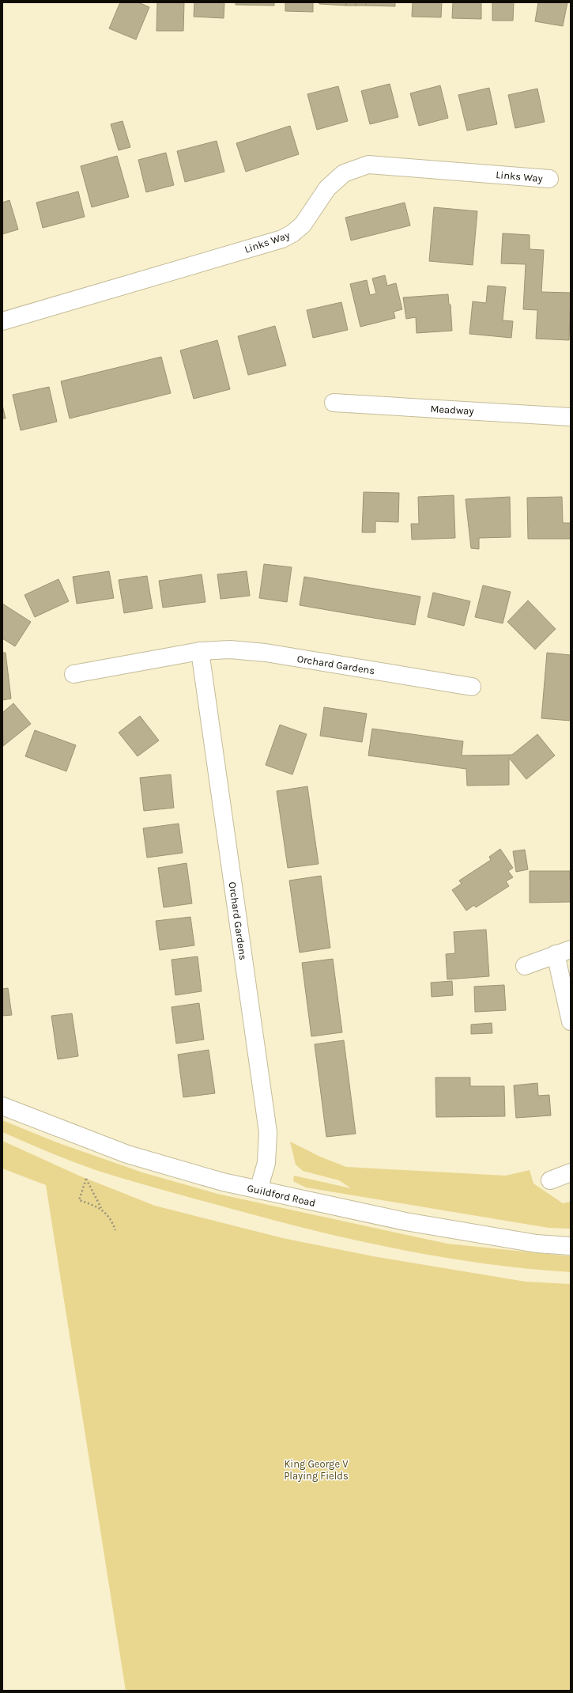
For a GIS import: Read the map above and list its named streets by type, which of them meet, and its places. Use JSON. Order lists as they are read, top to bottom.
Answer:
{
  "streets": {
    "street": [
      "Links Way",
      "Meadway",
      "Orchard Gardens",
      "Guildford Road"
    ]
  },
  "crossings": [
    ["Orchard Gardens", "Guildford Road"]
  ],
  "parks": ["King George V Playing Fields"]
}
